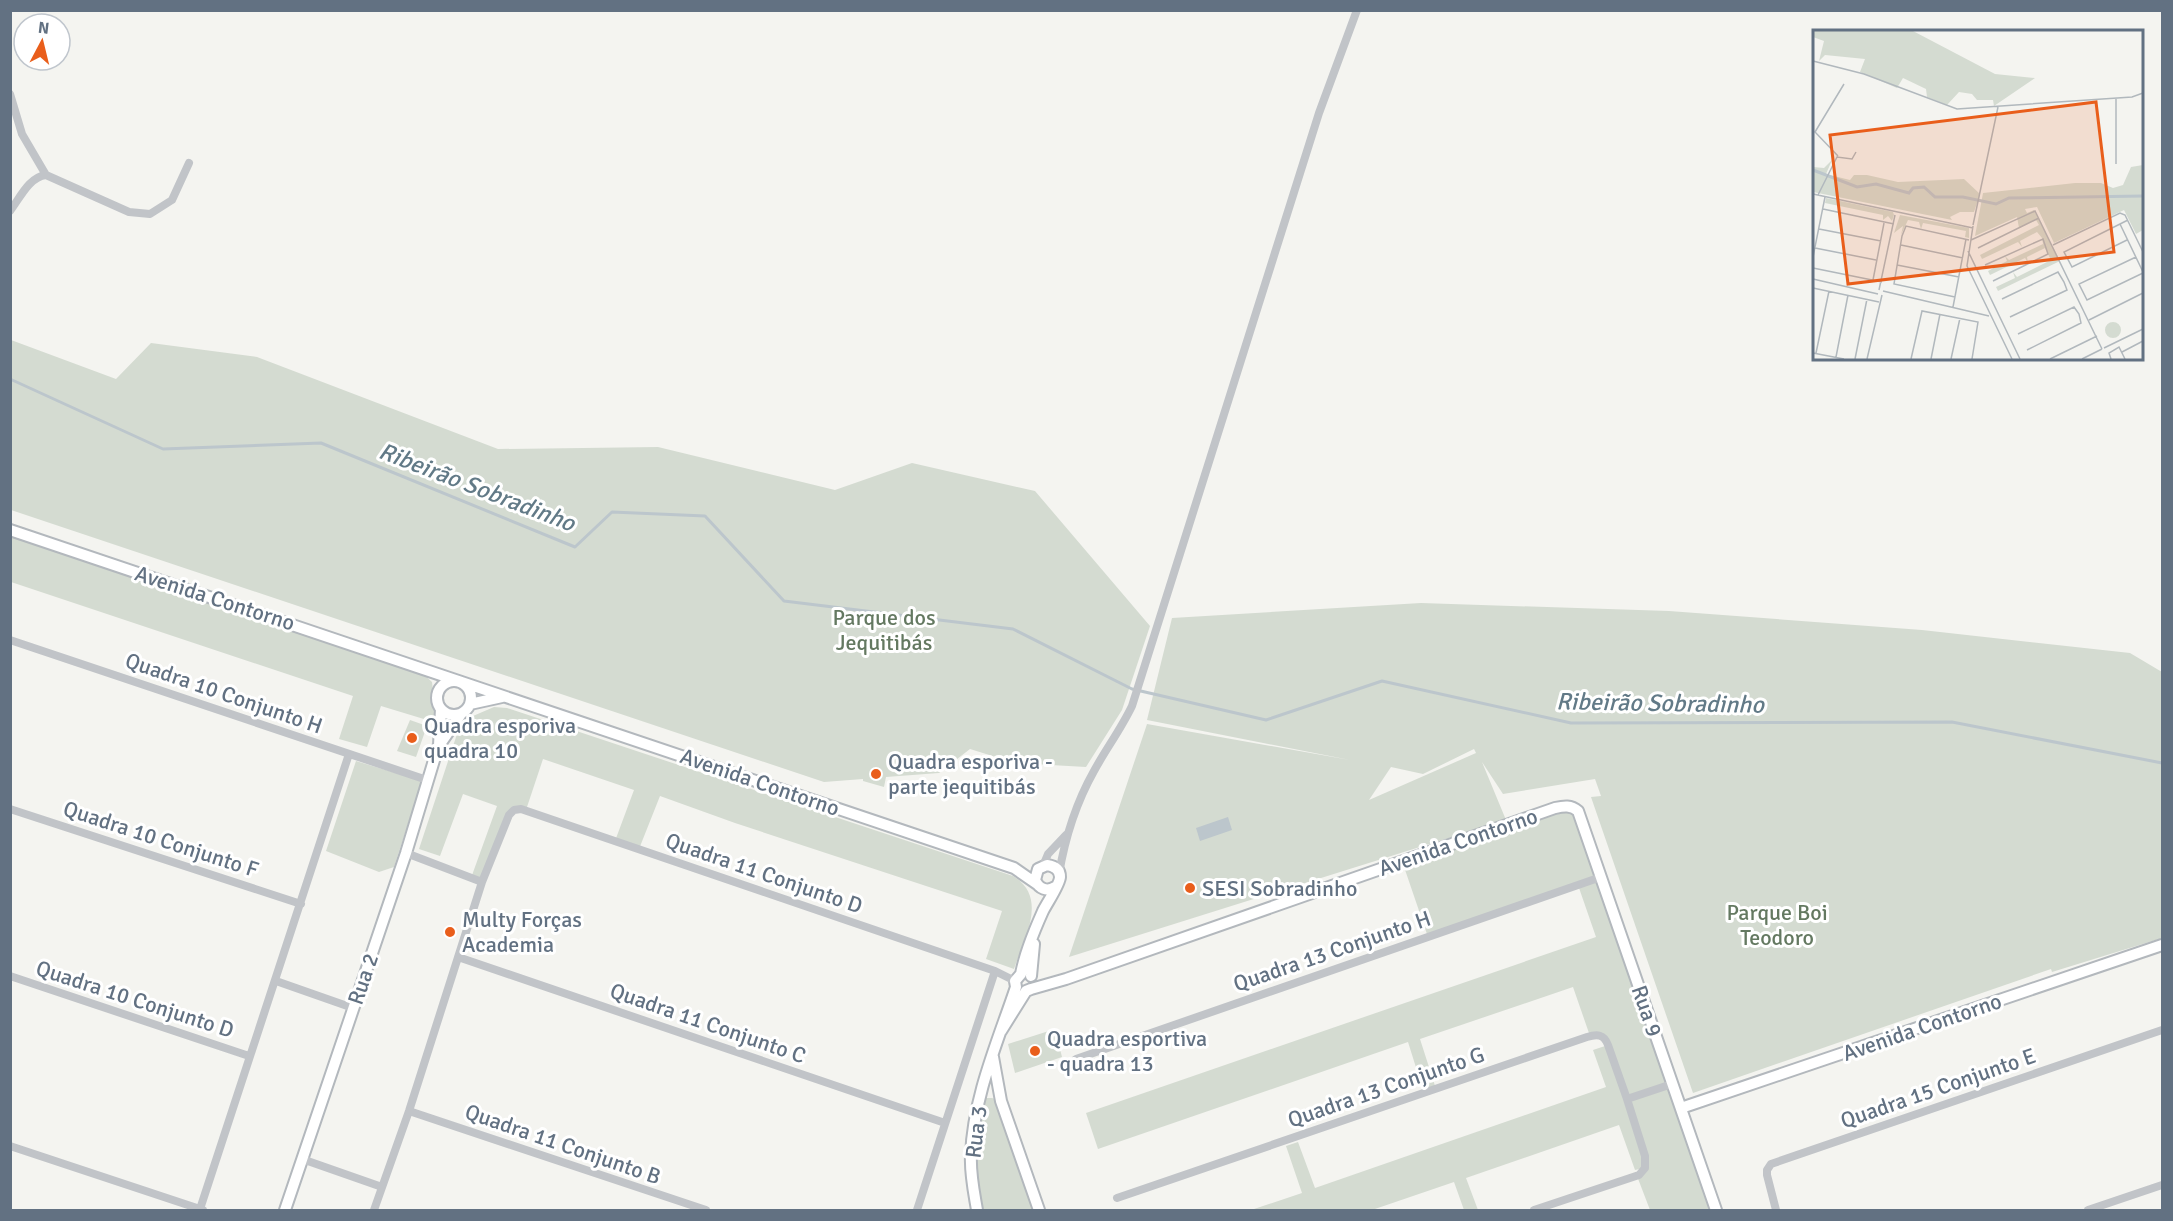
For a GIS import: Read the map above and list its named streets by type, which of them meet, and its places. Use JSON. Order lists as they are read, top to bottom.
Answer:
{
  "streets": {
    "street": [
      "Avenida Contorno",
      "Quadra 10 Conjunto H",
      "Quadra 10 Conjunto F",
      "Quadra 11 Conjunto D",
      "Quadra 13 Conjunto H",
      "Rua 2",
      "Quadra 10 Conjunto D",
      "Rua 9",
      "Quadra 11 Conjunto C",
      "Quadra 13 Conjunto G",
      "Quadra 15 Conjunto E",
      "Rua 3",
      "Quadra 11 Conjunto B"
    ]
  },
  "crossings": [
    ["Avenida Contorno", "Quadra 11 Conjunto D"],
    ["Avenida Contorno", "Rua 2"],
    ["Avenida Contorno", "Rua 9"],
    ["Avenida Contorno", "Rua 3"],
    ["Quadra 10 Conjunto H", "Rua 2"],
    ["Quadra 11 Conjunto D", "Rua 3"],
    ["Quadra 13 Conjunto H", "Rua 9"]
  ],
  "water": ["Ribeirão Sobradinho"],
  "parks": ["Parque dos Jequitibás", "Parque Boi Teodoro"],
  "places": [
    "Quadra esporiva quadra 10",
    "Quadra esporiva - parte jequitibás",
    "SESI Sobradinho",
    "Multy Forças Academia",
    "Quadra esportiva - quadra 13"
  ],
  "north": "top"
}
